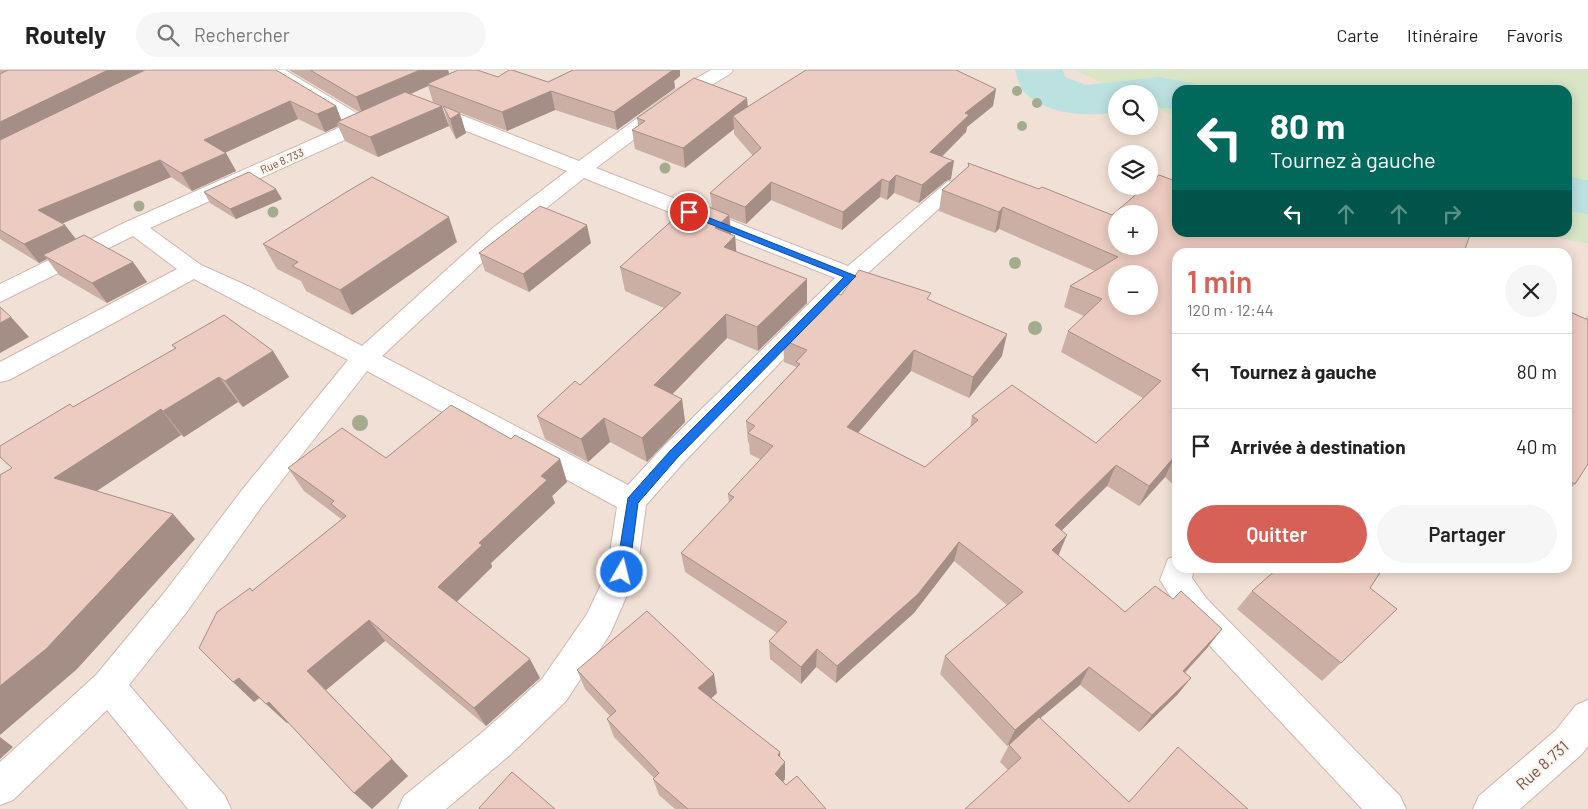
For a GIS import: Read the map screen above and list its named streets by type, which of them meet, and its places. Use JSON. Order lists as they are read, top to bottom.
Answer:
{
  "streets": {
    "street": ["Rue 8.733", "Rue 8.731"]
  },
  "page": {
    "header": "Routely",
    "search": "Rechercher",
    "nav": ["Carte", "Itinéraire", "Favoris"],
    "map_buttons": ["+", "−"],
    "turn": ["80 m", "Tournez à gauche"],
    "heading": ["1 min", "120 m · 12:44"],
    "list": [
      {
        "name": "Tournez à gauche",
        "value": "80 m"
      },
      {
        "name": "Arrivée à destination",
        "value": "40 m"
      }
    ],
    "buttons": ["Quitter", "Partager"]
  }
}
